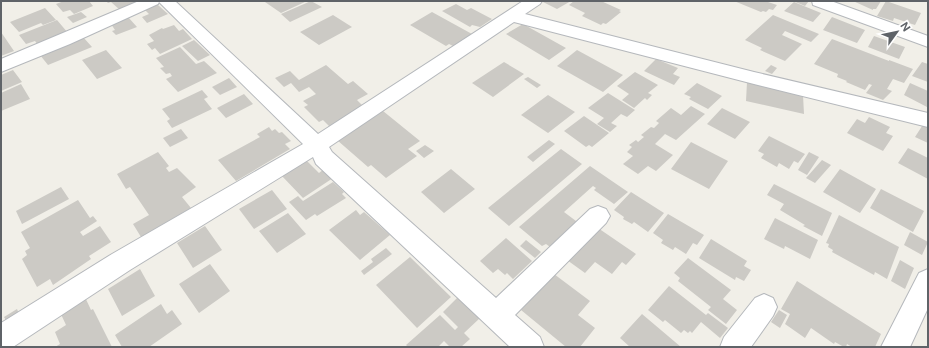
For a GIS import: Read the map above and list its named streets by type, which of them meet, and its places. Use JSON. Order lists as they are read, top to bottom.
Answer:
{
  "north": "top right"
}
